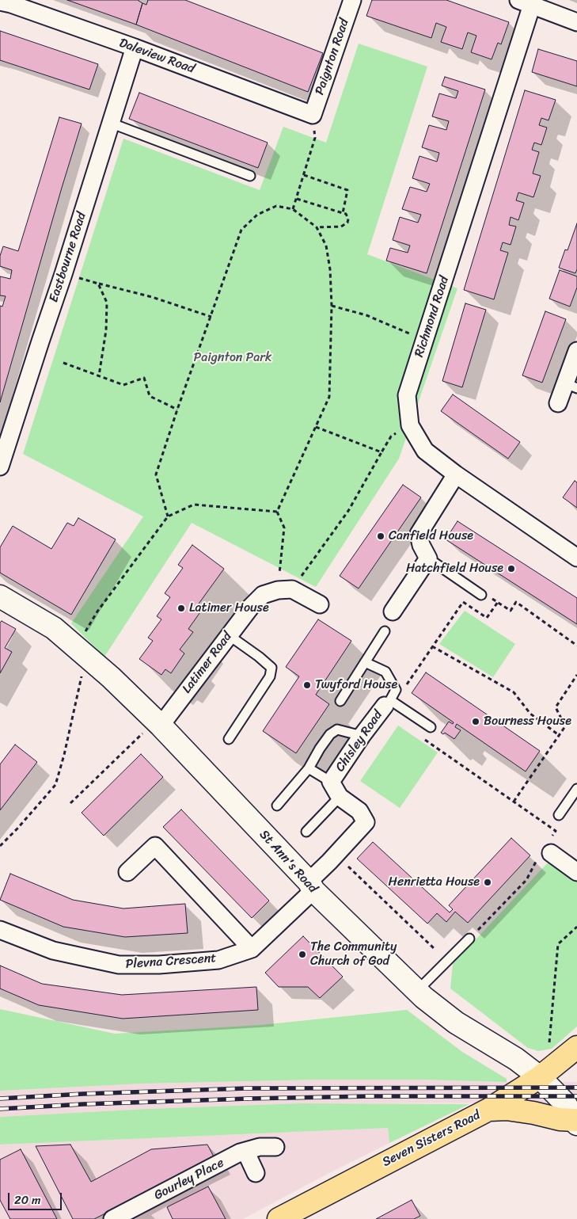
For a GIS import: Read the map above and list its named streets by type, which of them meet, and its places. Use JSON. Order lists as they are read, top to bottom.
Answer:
{
  "streets": {
    "highway": ["Seven Sisters Road"],
    "main road": ["St Ann's Road"],
    "street": [
      "Daleview Road",
      "Paignton Road",
      "Eastbourne Road",
      "Richmond Road",
      "Latimer Road",
      "Chisley Road",
      "Plevna Crescent",
      "Gourley Place"
    ]
  },
  "crossings": [
    ["Daleview Road", "Paignton Road"],
    ["Daleview Road", "Eastbourne Road"],
    ["Latimer Road", "St Ann's Road"],
    ["St Ann's Road", "Plevna Crescent"],
    ["St Ann's Road", "Seven Sisters Road"]
  ],
  "parks": ["Paignton Park"],
  "places": [
    "Canfield House",
    "Hatchfield House",
    "Latimer House",
    "Twyford House",
    "Bourness House",
    "Henrietta House",
    "The Community Church of God"
  ],
  "scale_bar": "20 m"
}
